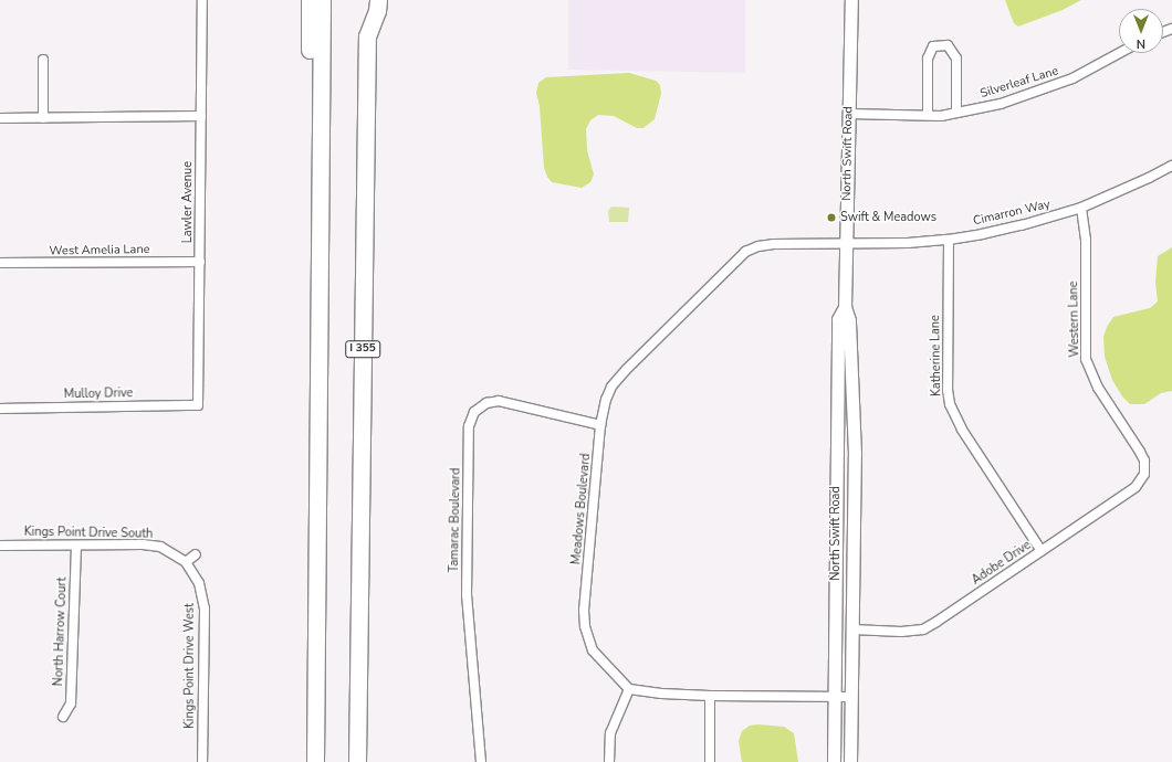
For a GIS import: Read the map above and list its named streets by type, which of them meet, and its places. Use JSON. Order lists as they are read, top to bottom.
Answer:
{
  "streets": {
    "highway": ["I 355"],
    "street": [
      "Silverleaf Lane",
      "North Swift Road",
      "Lawler Avenue",
      "Cimarron Way",
      "West Amelia Lane",
      "Western Lane",
      "Katherine Lane",
      "Mulloy Drive",
      "Meadows Boulevard",
      "Tamarac Boulevard",
      "Kings Point Drive South",
      "Adobe Drive",
      "North Harrow Court",
      "Kings Point Drive West"
    ]
  },
  "crossings": [
    ["Silverleaf Lane", "North Swift Road"],
    ["North Swift Road", "Cimarron Way"],
    ["North Swift Road", "Meadows Boulevard"],
    ["North Swift Road", "Adobe Drive"],
    ["Lawler Avenue", "West Amelia Lane"],
    ["Lawler Avenue", "Mulloy Drive"],
    ["Cimarron Way", "Western Lane"],
    ["Cimarron Way", "Katherine Lane"],
    ["Cimarron Way", "Meadows Boulevard"],
    ["Western Lane", "Adobe Drive"],
    ["Katherine Lane", "Adobe Drive"],
    ["Meadows Boulevard", "Tamarac Boulevard"],
    ["Kings Point Drive South", "North Harrow Court"],
    ["Kings Point Drive South", "Kings Point Drive West"]
  ],
  "places": ["Swift & Meadows"],
  "north": "bottom"
}
